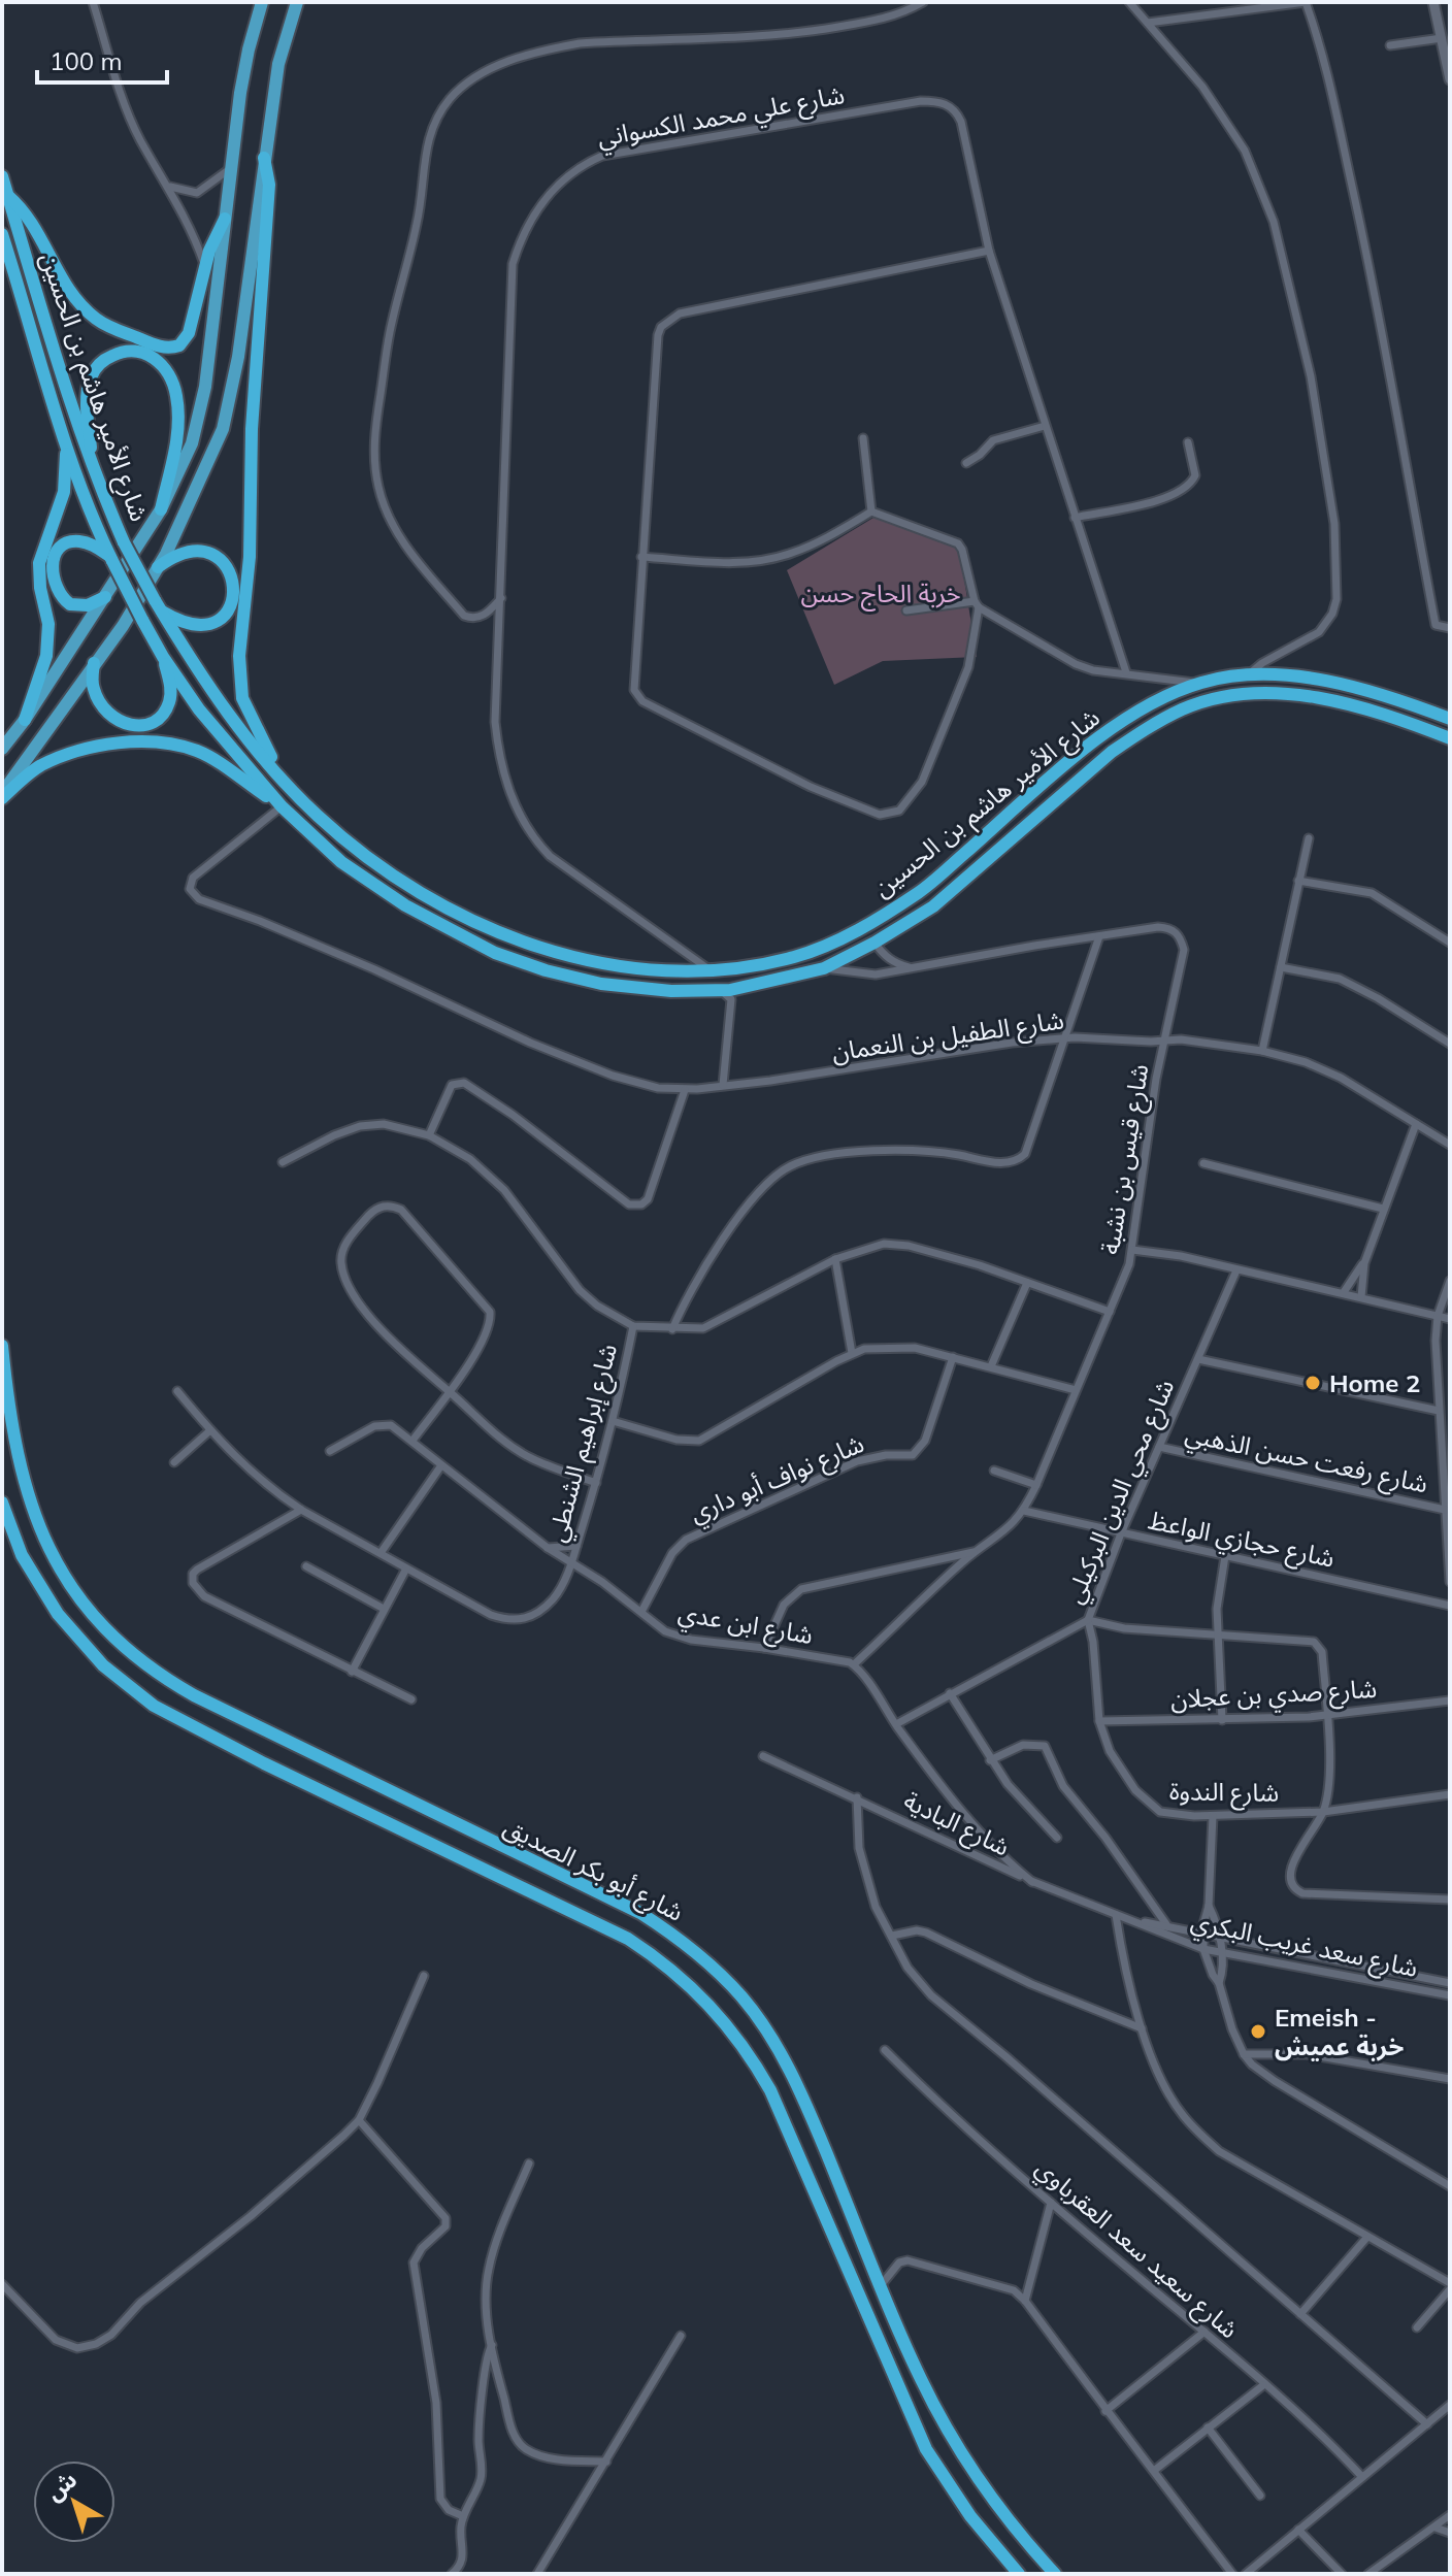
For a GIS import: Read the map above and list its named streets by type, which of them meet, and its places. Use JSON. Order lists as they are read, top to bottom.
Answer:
{
  "streets": {
    "highway": ["شارع الأمير هاشم بن الحسين", "شارع أبو بكر الصديق"],
    "street": [
      "شارع علي محمد الكسواني",
      "شارع الطفيل بن النعمان",
      "شارع قيس بن نشبة",
      "شارع إبراهيم الشنطي",
      "شارع رفعت حسن الذهبي",
      "شارع نواف أبو داري",
      "شارع محي الدين البركيلي",
      "شارع حجازي الواعظ",
      "شارع ابن عدي",
      "شارع صدي بن عجلان",
      "شارع الندوة",
      "شارع البادية",
      "شارع سعد غريب البكري",
      "شارع سعيد سعد العقرباوي"
    ]
  },
  "crossings": [
    ["شارع علي محمد الكسواني", "شارع الأمير هاشم بن الحسين"],
    ["شارع الأمير هاشم بن الحسين", "شارع الطفيل بن النعمان"],
    ["شارع الأمير هاشم بن الحسين", "شارع قيس بن نشبة"],
    ["شارع الطفيل بن النعمان", "شارع قيس بن نشبة"],
    ["شارع قيس بن نشبة", "شارع حجازي الواعظ"],
    ["شارع قيس بن نشبة", "شارع ابن عدي"],
    ["شارع إبراهيم الشنطي", "شارع ابن عدي"],
    ["شارع رفعت حسن الذهبي", "شارع محي الدين البركيلي"],
    ["شارع نواف أبو داري", "شارع ابن عدي"],
    ["شارع محي الدين البركيلي", "شارع حجازي الواعظ"],
    ["شارع محي الدين البركيلي", "شارع الندوة"],
    ["شارع صدي بن عجلان", "شارع الندوة"],
    ["شارع البادية", "شارع سعد غريب البكري"]
  ],
  "parks": ["خربة الحاج حسن"],
  "places": ["Home 2", "Emeish - خربة عميش"],
  "scale_bar": "100 m",
  "north": "top left"
}
